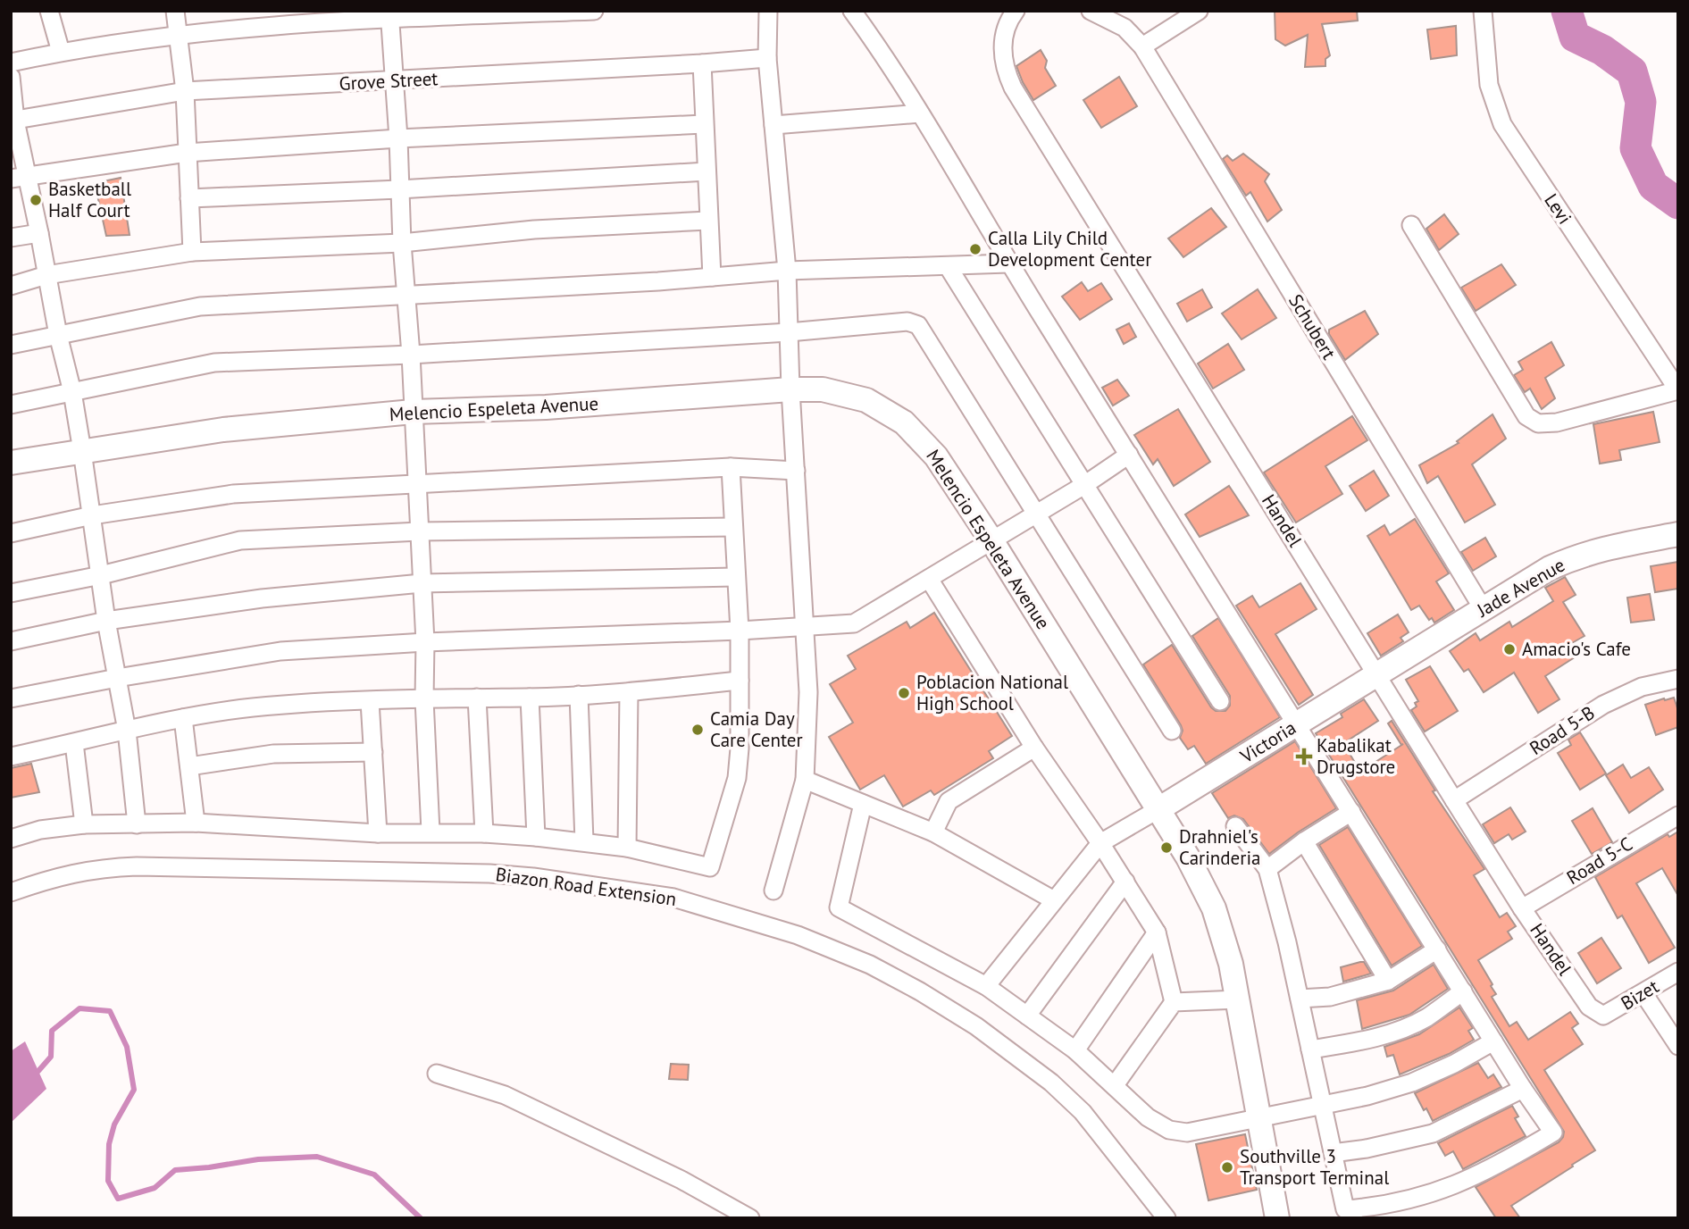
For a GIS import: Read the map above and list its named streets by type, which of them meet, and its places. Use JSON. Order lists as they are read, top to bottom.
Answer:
{
  "streets": {
    "street": [
      "Grove Street",
      "Levi",
      "Schubert",
      "Melencio Espeleta Avenue",
      "Handel",
      "Jade Avenue",
      "Road 5-B",
      "Victoria",
      "Road 5-C",
      "Biazon Road Extension",
      "Bizet"
    ]
  },
  "crossings": [
    ["Schubert", "Jade Avenue"],
    ["Melencio Espeleta Avenue", "Victoria"],
    ["Handel", "Jade Avenue"],
    ["Handel", "Road 5-B"],
    ["Handel", "Victoria"],
    ["Handel", "Road 5-C"],
    ["Handel", "Bizet"],
    ["Jade Avenue", "Victoria"]
  ],
  "places": {
    "other": [
      "Basketball Half Court",
      "Calla Lily Child Development Center",
      "Amacio's Cafe",
      "Poblacion National High School",
      "Camia Day Care Center",
      "Drahniel's Carinderia",
      "Southville 3 Transport Terminal"
    ],
    "health": ["Kabalikat Drugstore"]
  }
}
